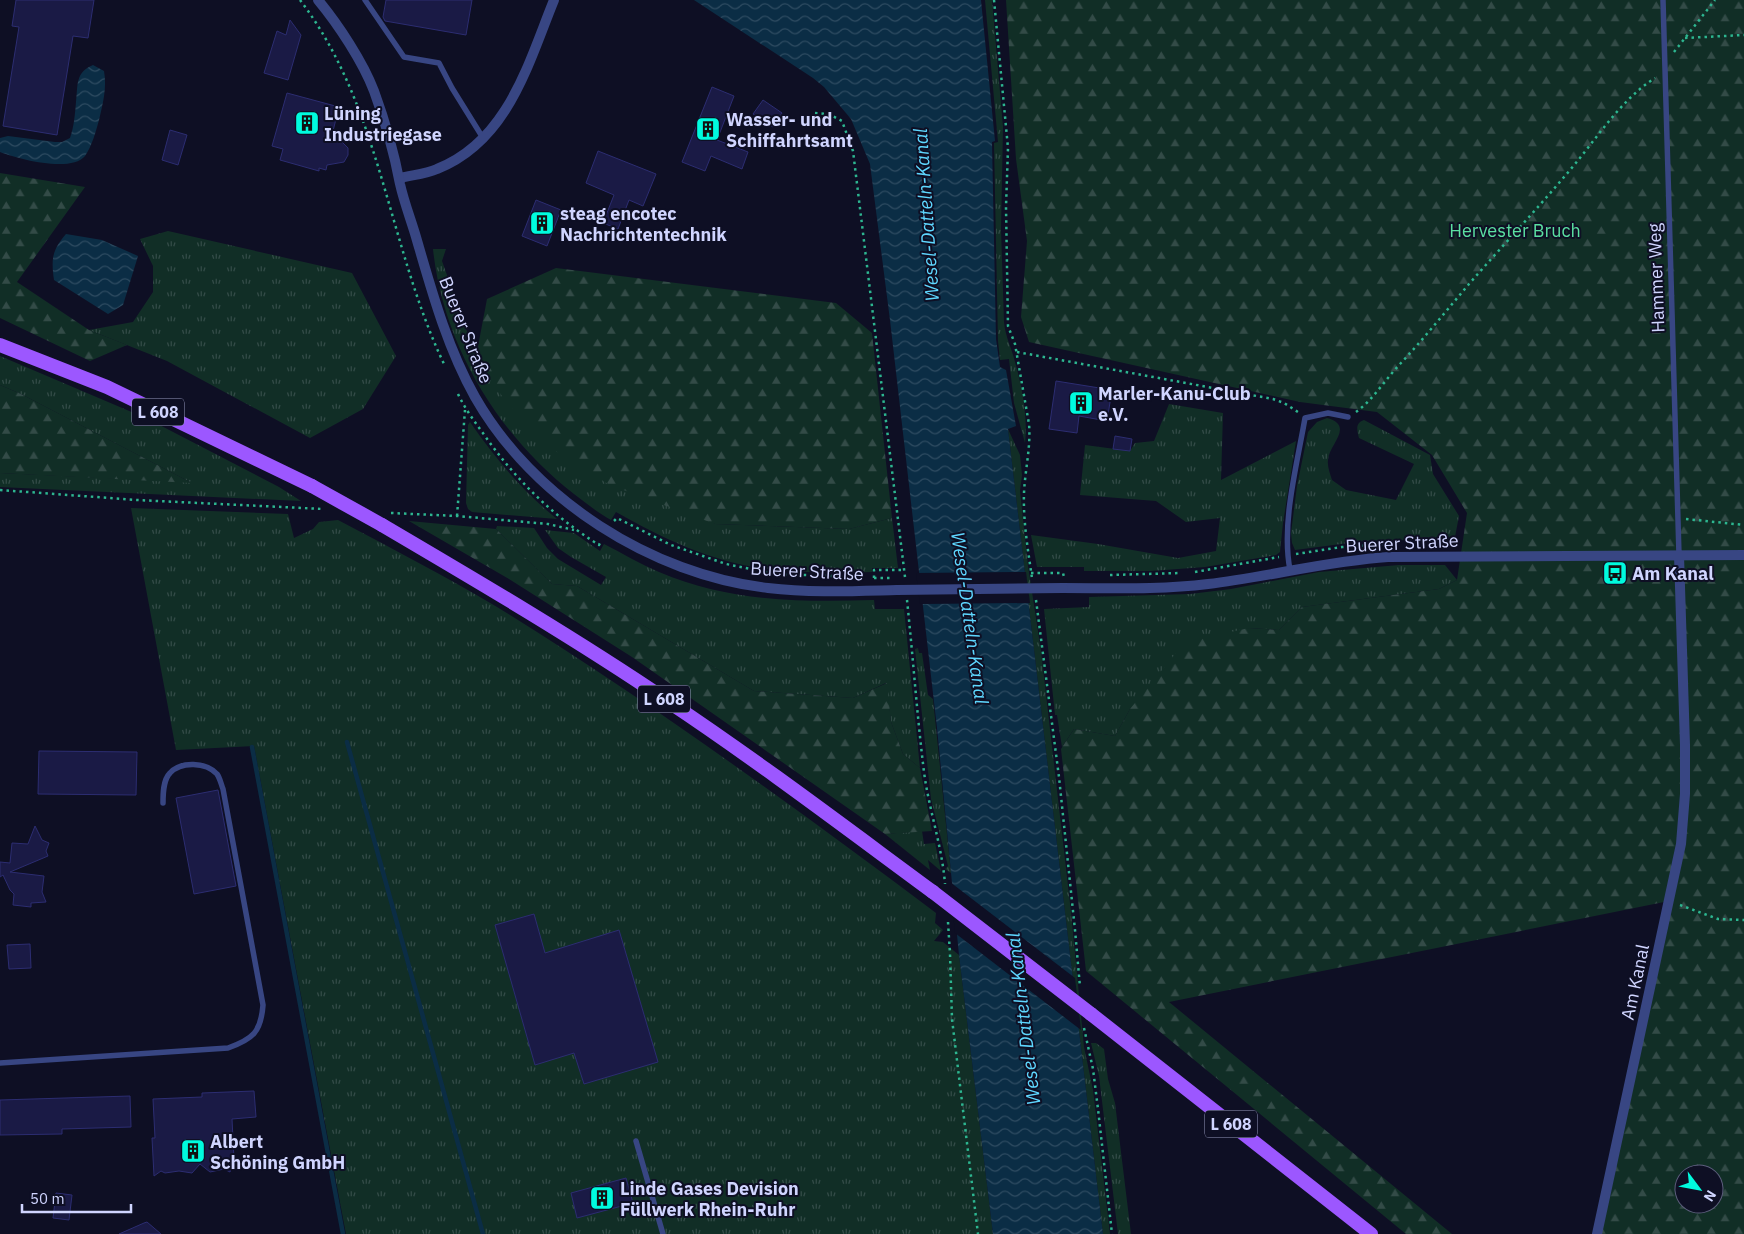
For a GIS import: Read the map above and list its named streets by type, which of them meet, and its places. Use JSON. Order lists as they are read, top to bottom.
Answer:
{
  "streets": {
    "main road": ["L 608"],
    "street": ["Buerer Straße", "Am Kanal"],
    "lane": ["Hammer Weg"]
  },
  "crossings": [
    ["Hammer Weg", "Buerer Straße"],
    ["Hammer Weg", "Am Kanal"],
    ["Buerer Straße", "Am Kanal"]
  ],
  "water": ["Wesel-Datteln-Kanal"],
  "parks": ["Hervester Bruch"],
  "places": {
    "building": [
      "Lüning Industriegase",
      "Wasser- und Schiffahrtsamt",
      "steag encotec Nachrichtentechnik",
      "Marler-Kanu-Club e.V.",
      "Albert Schöning GmbH",
      "Linde Gases Devision Füllwerk Rhein-Ruhr"
    ],
    "bus stop": ["Am Kanal"]
  },
  "scale_bar": "50 m",
  "north": "bottom right"
}
